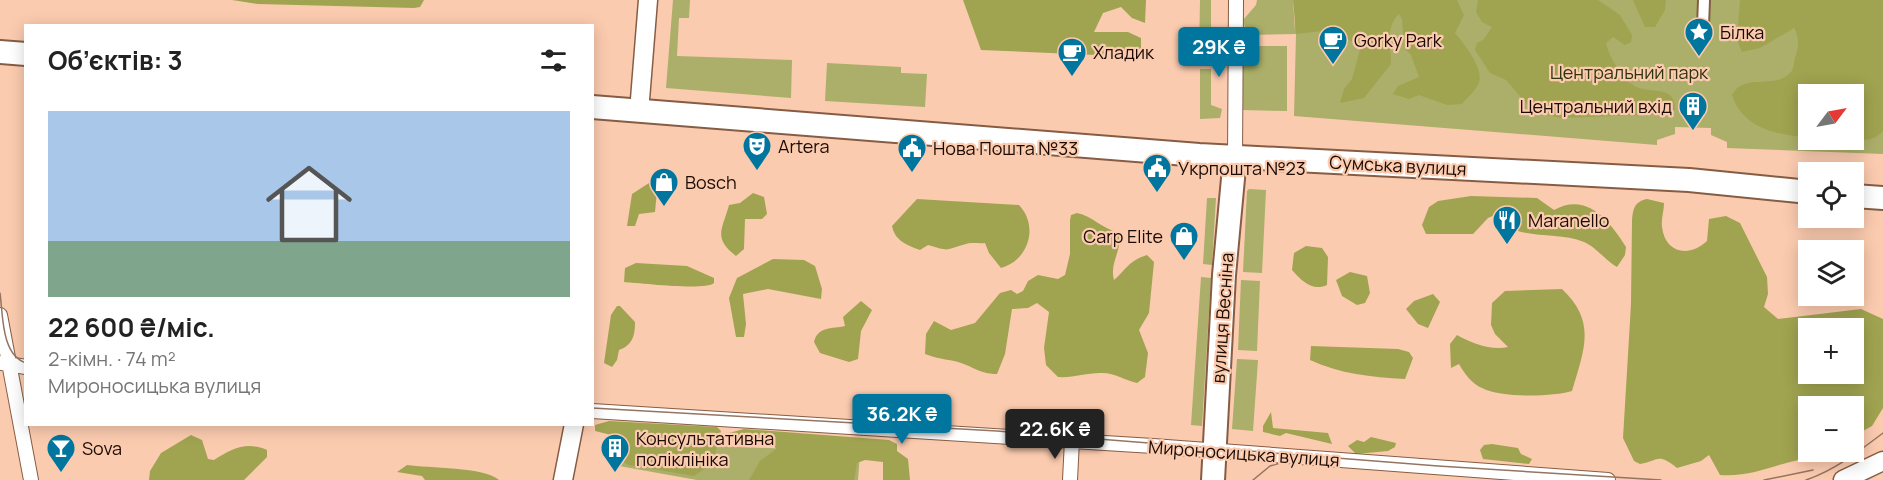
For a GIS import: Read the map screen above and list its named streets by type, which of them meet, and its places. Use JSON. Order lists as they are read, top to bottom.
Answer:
{
  "streets": {
    "main road": ["Сумська вулиця", "вулиця Весніна"],
    "street": ["Мироносицька вулиця"]
  },
  "crossings": [
    ["Сумська вулиця", "вулиця Весніна"],
    ["вулиця Весніна", "Мироносицька вулиця"]
  ],
  "parks": ["Центральний парк"],
  "places": {
    "place": ["Білка"],
    "cafe": ["Gorky Park", "Хладик"],
    "building": ["Центральний вхід", "Консультативна поліклініка"],
    "theatre": ["Artera"],
    "public building": ["Нова Пошта №33", "Укрпошта №23"],
    "shop": ["Bosch", "Carp Elite"],
    "restaurant": ["Maranello"],
    "bar": ["Sova"]
  },
  "north": "top right",
  "page": {
    "heading": "Об’єктів: 3",
    "price": ["29K ₴", "36.2K ₴", "22.6K ₴"],
    "map_buttons": ["+", "−"],
    "list": [
      {
        "name": "22 600 ₴/міс.",
        "note": "2-кімн. · 74 m² · Мироносицька вулиця"
      }
    ]
  }
}
